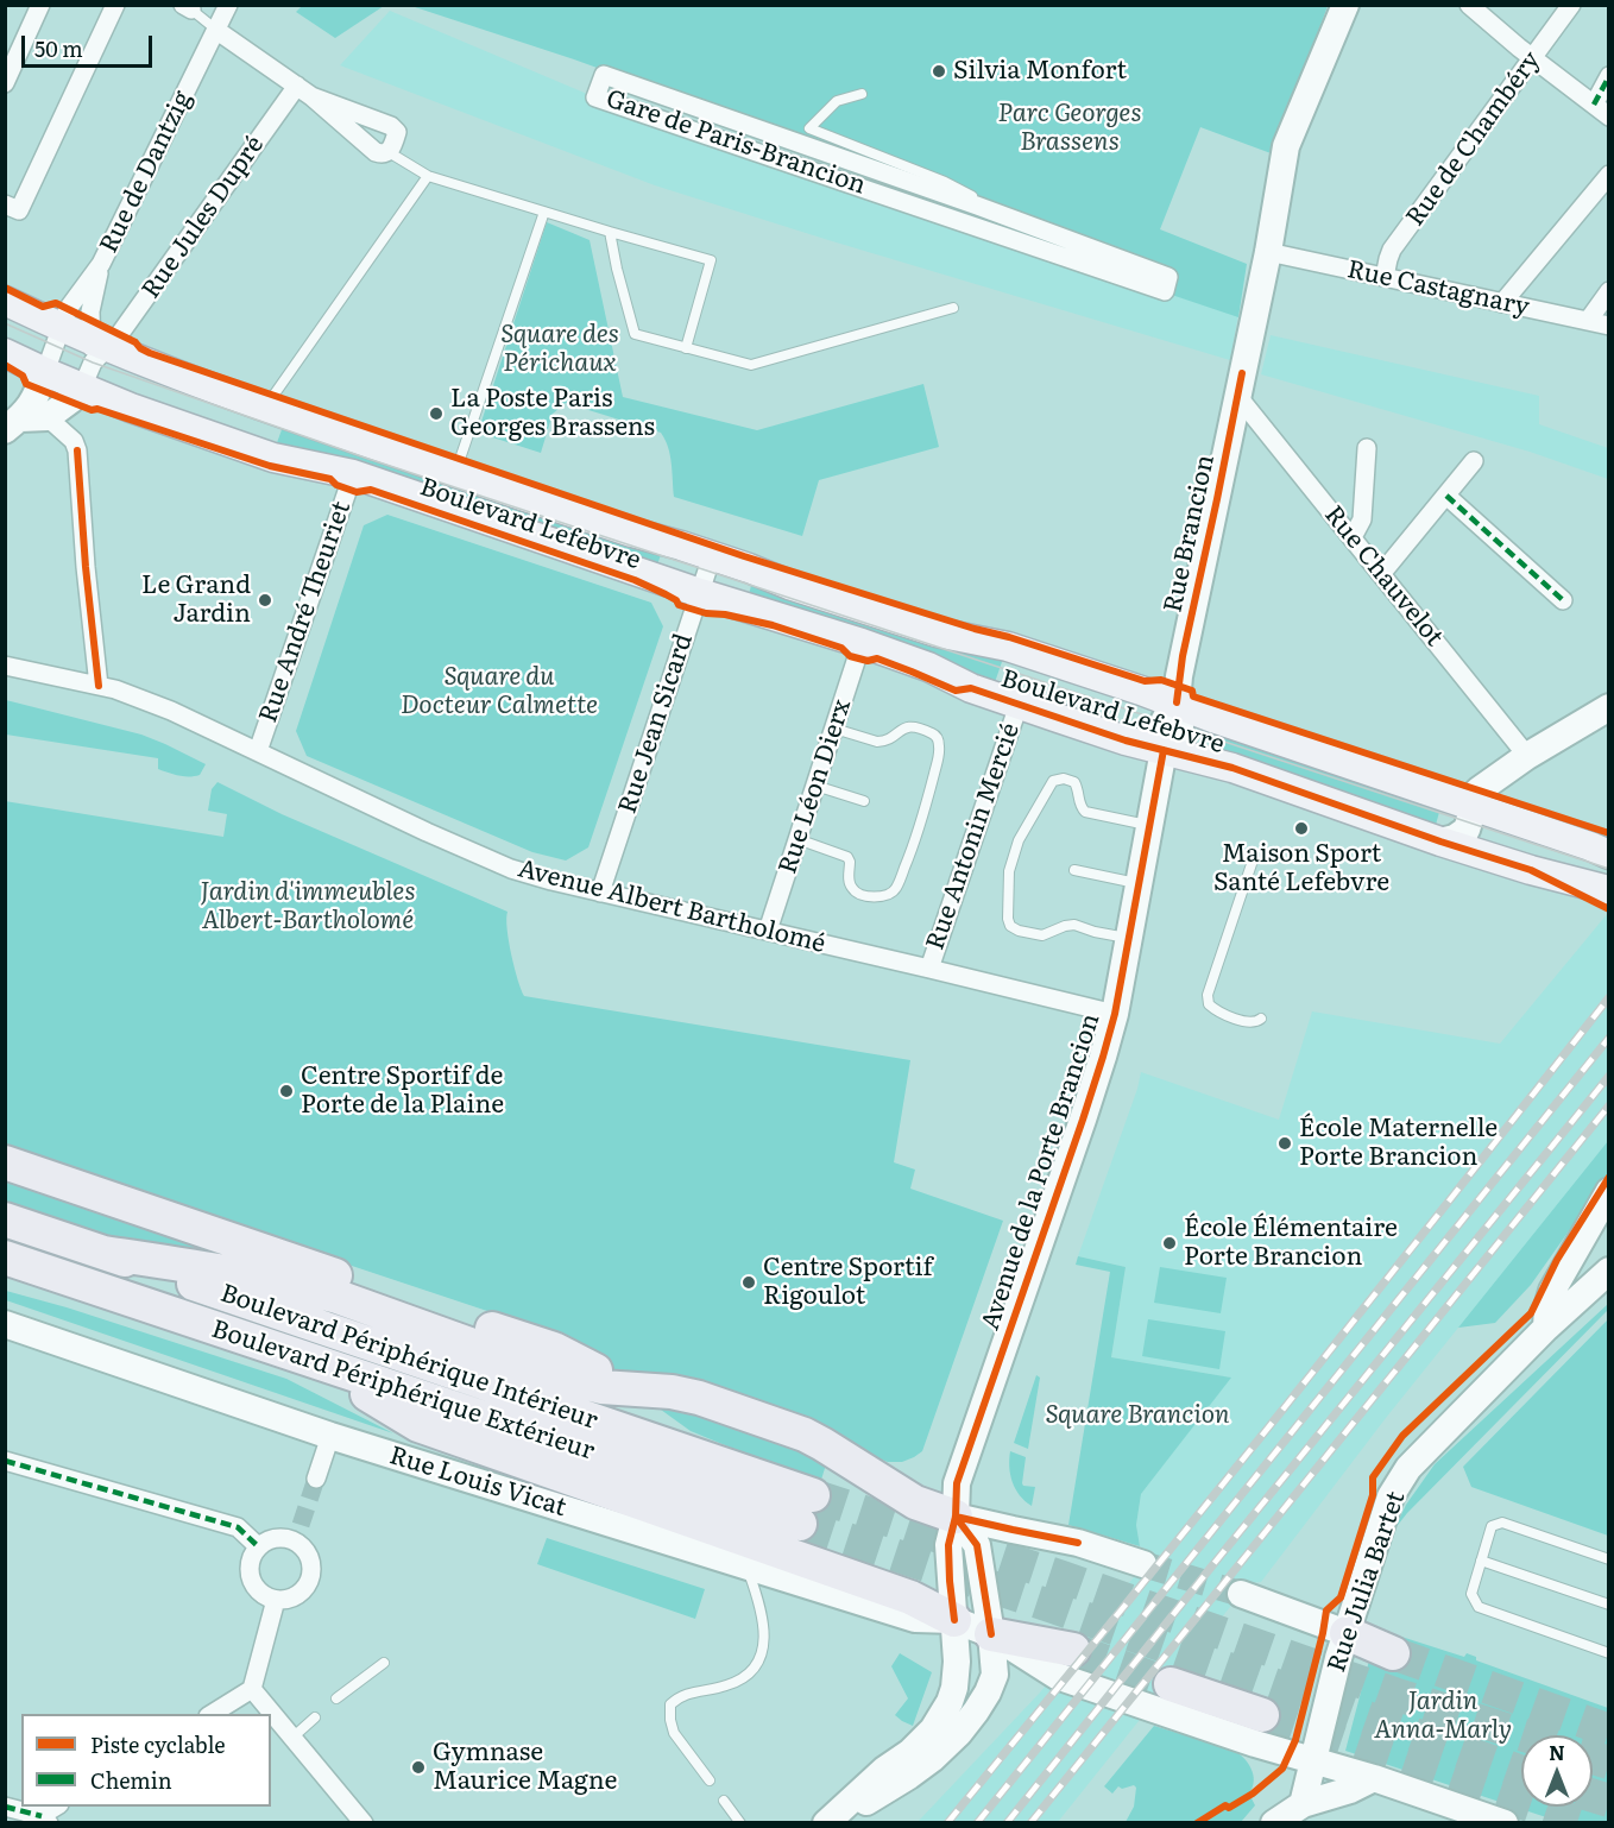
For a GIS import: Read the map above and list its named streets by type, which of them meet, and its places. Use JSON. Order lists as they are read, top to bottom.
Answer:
{
  "streets": {
    "highway": ["Boulevard Périphérique Intérieur", "Boulevard Périphérique Extérieur"],
    "main road": ["Boulevard Lefebvre"],
    "street": [
      "Rue de Chambéry",
      "Gare de Paris-Brancion",
      "Rue de Dantzig",
      "Rue Jules Dupré",
      "Rue Castagnary",
      "Rue Brancion",
      "Rue Chauvelot",
      "Rue André Theuriet",
      "Rue Jean Sicard",
      "Rue Léon Dierx",
      "Rue Antonin Mercié",
      "Avenue Albert Bartholomé",
      "Avenue de la Porte Brancion",
      "Rue Louis Vicat",
      "Rue Julia Bartet"
    ]
  },
  "crossings": [
    ["Rue de Chambéry", "Rue Castagnary"],
    ["Rue de Dantzig", "Rue Jules Dupré"],
    ["Rue de Dantzig", "Boulevard Lefebvre"],
    ["Rue Jules Dupré", "Boulevard Lefebvre"],
    ["Rue Castagnary", "Rue Brancion"],
    ["Boulevard Lefebvre", "Rue Brancion"],
    ["Boulevard Lefebvre", "Rue André Theuriet"],
    ["Boulevard Lefebvre", "Rue Jean Sicard"],
    ["Boulevard Lefebvre", "Rue Léon Dierx"],
    ["Boulevard Lefebvre", "Rue Antonin Mercié"],
    ["Boulevard Lefebvre", "Avenue de la Porte Brancion"],
    ["Rue Brancion", "Rue Chauvelot"],
    ["Rue Brancion", "Avenue de la Porte Brancion"],
    ["Rue André Theuriet", "Avenue Albert Bartholomé"],
    ["Rue Jean Sicard", "Avenue Albert Bartholomé"],
    ["Rue Léon Dierx", "Avenue Albert Bartholomé"],
    ["Rue Antonin Mercié", "Avenue Albert Bartholomé"],
    ["Avenue Albert Bartholomé", "Avenue de la Porte Brancion"],
    ["Avenue de la Porte Brancion", "Rue Louis Vicat"],
    ["Boulevard Périphérique Intérieur", "Boulevard Périphérique Extérieur"]
  ],
  "parks": [
    "Parc Georges Brassens",
    "Square des Périchaux",
    "Square du Docteur Calmette",
    "Jardin d'immeubles Albert-Bartholomé",
    "Square Brancion",
    "Jardin Anna-Marly"
  ],
  "places": [
    "Silvia Monfort",
    "La Poste Paris Georges Brassens",
    "Le Grand Jardin",
    "Maison Sport Santé Lefebvre",
    "Centre Sportif de Porte de la Plaine",
    "École Maternelle Porte Brancion",
    "École Élémentaire Porte Brancion",
    "Centre Sportif Rigoulot",
    "Gymnase Maurice Magne"
  ],
  "legend": ["Piste cyclable", "Chemin"],
  "scale_bar": "50 m",
  "north": "top"
}
